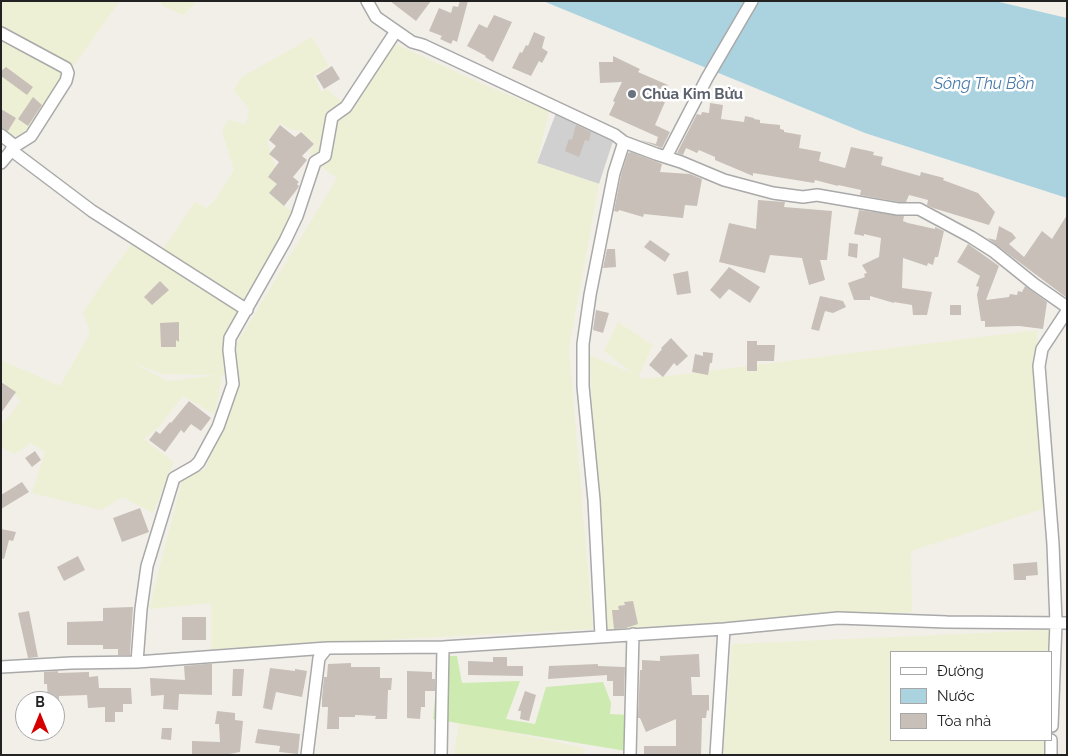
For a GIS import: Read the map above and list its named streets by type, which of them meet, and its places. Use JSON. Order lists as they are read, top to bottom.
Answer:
{
  "water": ["Sông Thu Bồn"],
  "places": ["Chùa Kim Bửu"],
  "legend": ["Đường", "Nước", "Tòa nhà"],
  "north": "top"
}
